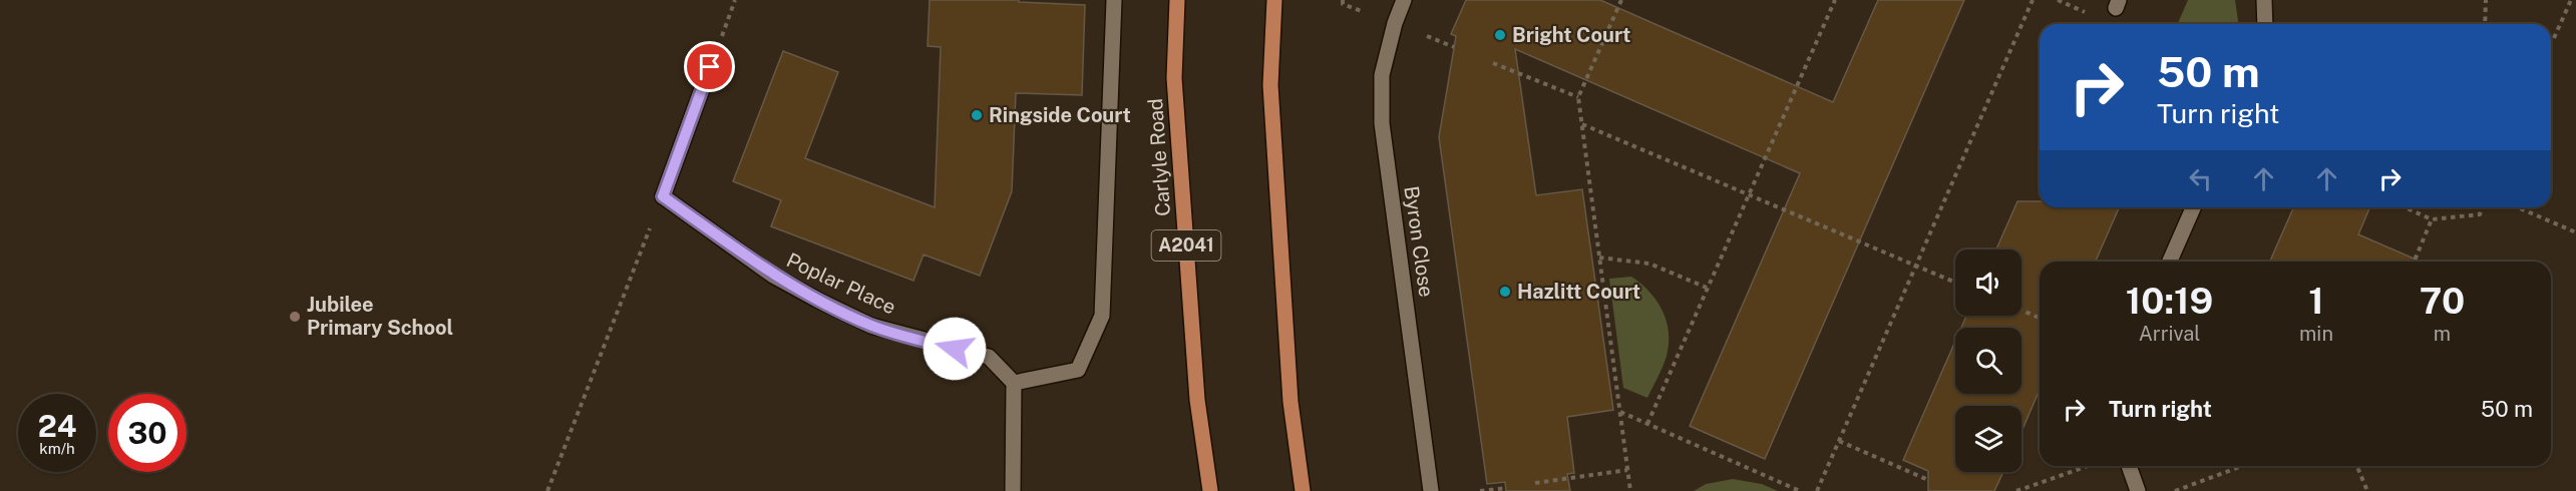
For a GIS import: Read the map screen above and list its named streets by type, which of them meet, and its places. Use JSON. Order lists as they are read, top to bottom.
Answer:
{
  "streets": {
    "main road": ["Carlyle Road", "A2041"],
    "street": ["Byron Close", "Poplar Place"]
  },
  "places": [
    "Bright Court",
    "Ringside Court",
    "Hazlitt Court",
    "Jubilee Primary School"
  ],
  "page": {
    "turn": ["50 m", "Turn right"],
    "eta": [
      "10:19",
      "Arrival",
      "1",
      "min",
      "70",
      "m"
    ],
    "list": [
      {
        "name": "Turn right",
        "value": "50 m"
      }
    ],
    "speed": "24 km/h",
    "limit": "30"
  }
}
